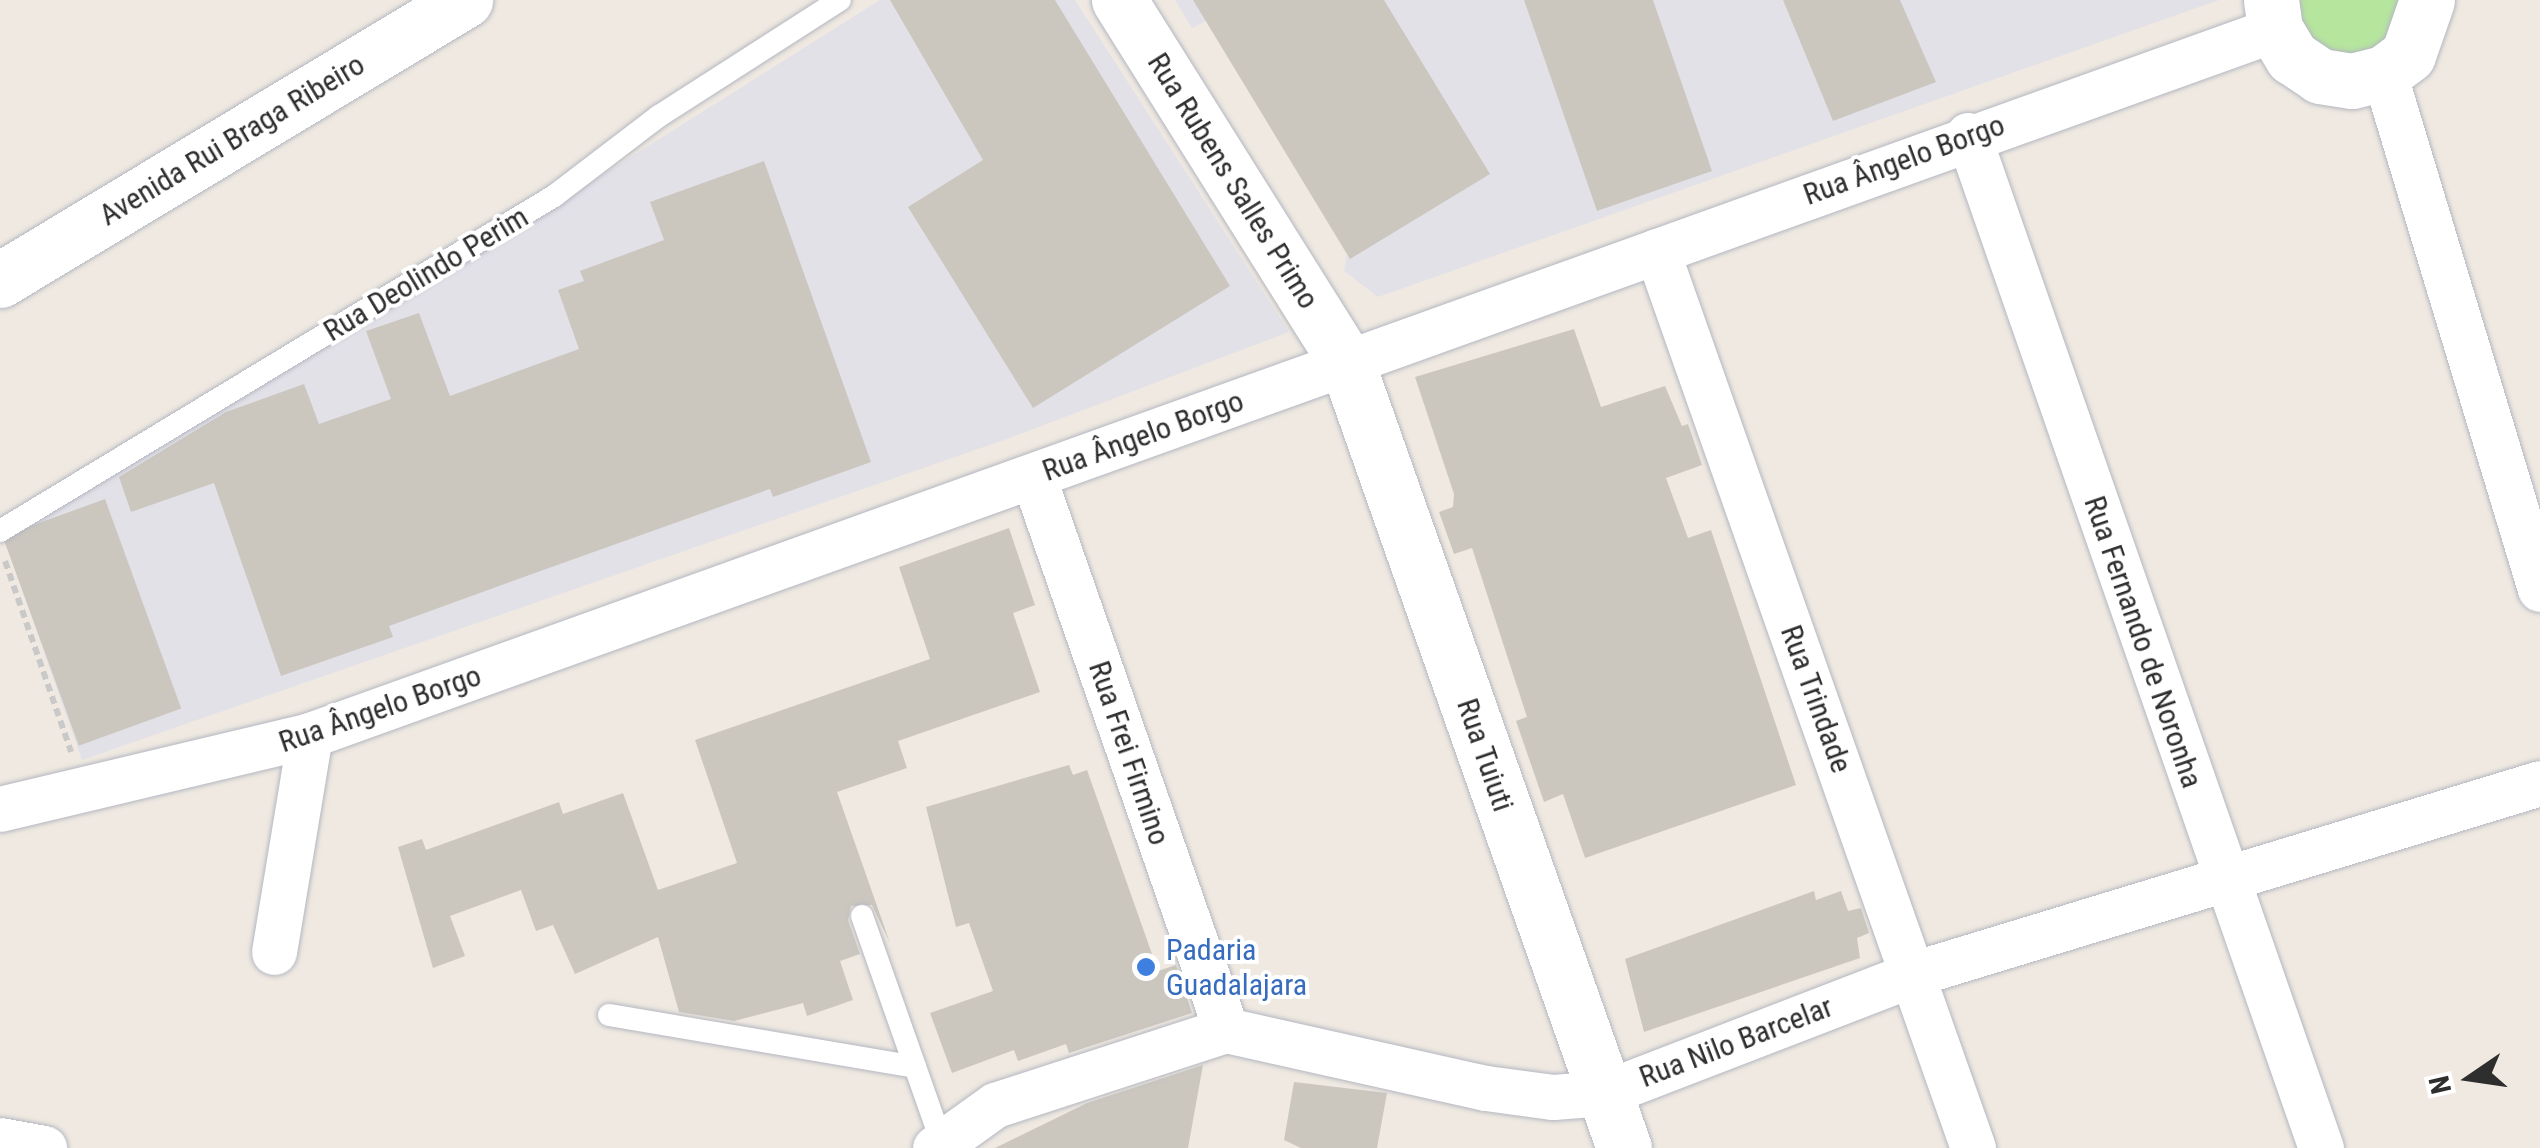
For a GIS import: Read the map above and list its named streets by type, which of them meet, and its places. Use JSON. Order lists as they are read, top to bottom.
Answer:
{
  "streets": {
    "street": [
      "Avenida Rui Braga Ribeiro",
      "Rua Ângelo Borgo",
      "Rua Rubens Salles Primo",
      "Rua Fernando de Noronha",
      "Rua Trindade",
      "Rua Frei Firmino",
      "Rua Tuiuti",
      "Rua Nilo Barcelar"
    ],
    "lane": ["Rua Deolindo Perim"]
  },
  "crossings": [
    ["Rua Ângelo Borgo", "Rua Rubens Salles Primo"],
    ["Rua Ângelo Borgo", "Rua Fernando de Noronha"],
    ["Rua Ângelo Borgo", "Rua Trindade"],
    ["Rua Ângelo Borgo", "Rua Frei Firmino"],
    ["Rua Ângelo Borgo", "Rua Tuiuti"],
    ["Rua Rubens Salles Primo", "Rua Tuiuti"],
    ["Rua Fernando de Noronha", "Rua Nilo Barcelar"],
    ["Rua Trindade", "Rua Nilo Barcelar"],
    ["Rua Frei Firmino", "Rua Nilo Barcelar"],
    ["Rua Tuiuti", "Rua Nilo Barcelar"]
  ],
  "places": ["Padaria Guadalajara"],
  "north": "left"
}
